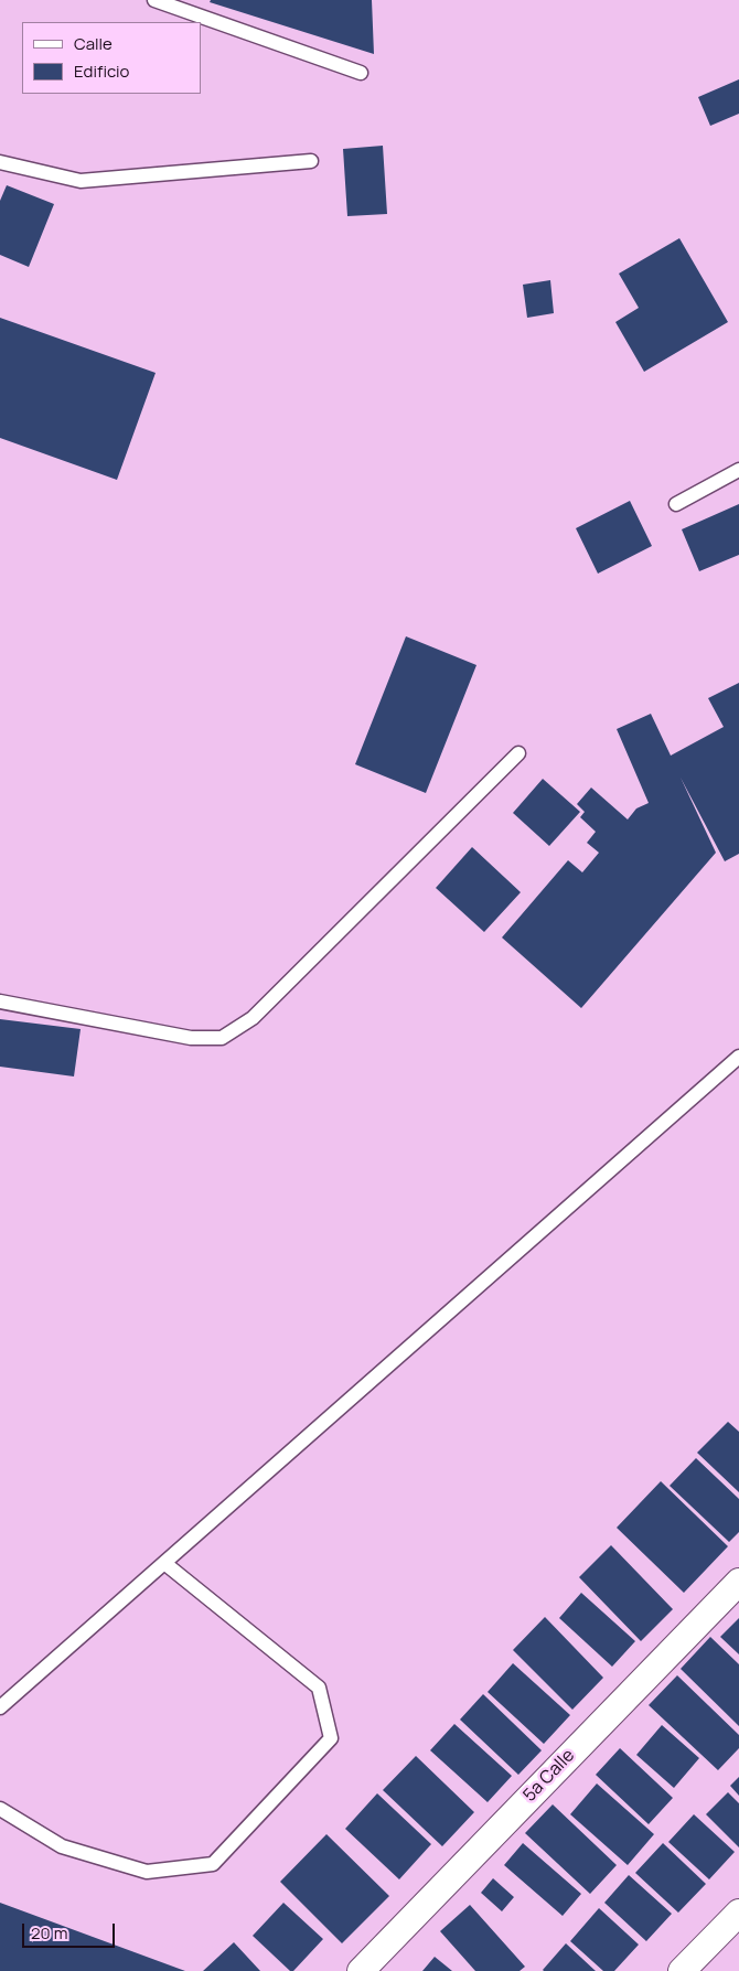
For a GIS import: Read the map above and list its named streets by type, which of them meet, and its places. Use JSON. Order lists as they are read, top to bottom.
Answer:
{
  "streets": {
    "street": ["5a Calle"]
  },
  "legend": ["Calle", "Edificio"],
  "scale_bar": "20 m"
}
